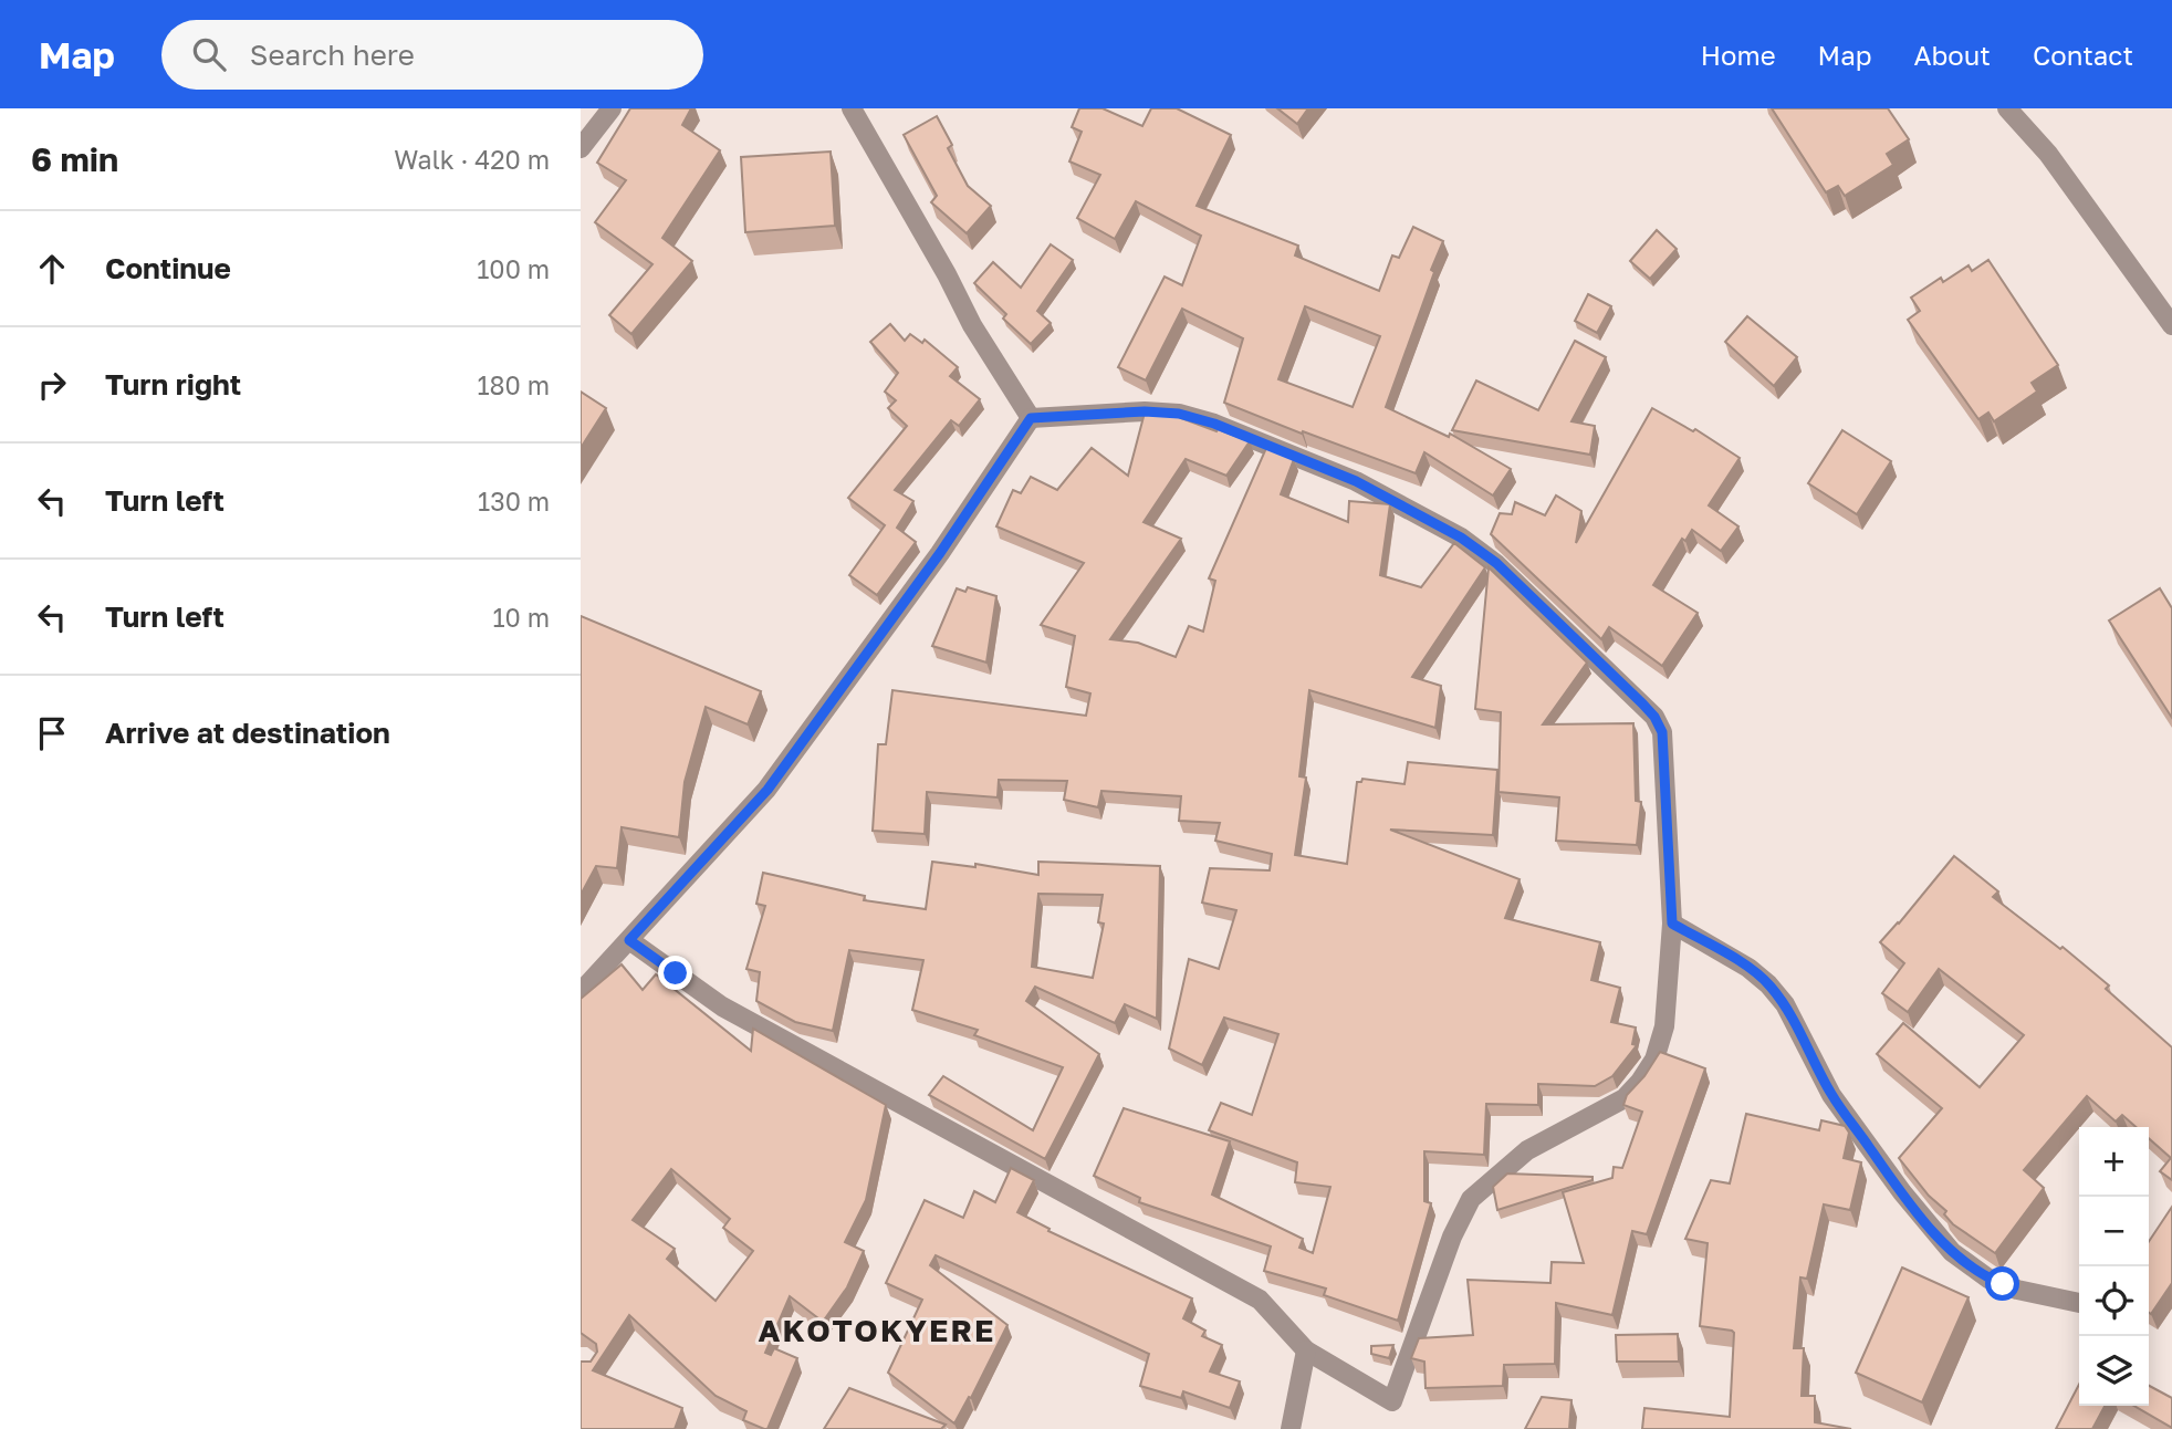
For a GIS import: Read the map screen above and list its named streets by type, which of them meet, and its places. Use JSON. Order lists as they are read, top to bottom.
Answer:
{
  "districts": ["AKOTOKYERE"],
  "page": {
    "header": "Map",
    "search": "Search here",
    "nav": [
      "Home",
      "Map",
      "About",
      "Contact"
    ],
    "heading": ["6 min", "Walk · 420 m"],
    "list": [
      ["Continue", "100 m"],
      ["Turn right", "180 m"],
      ["Turn left", "130 m"],
      ["Turn left", "10 m"],
      "Arrive at destination"
    ],
    "map_buttons": ["+", "−"]
  }
}
